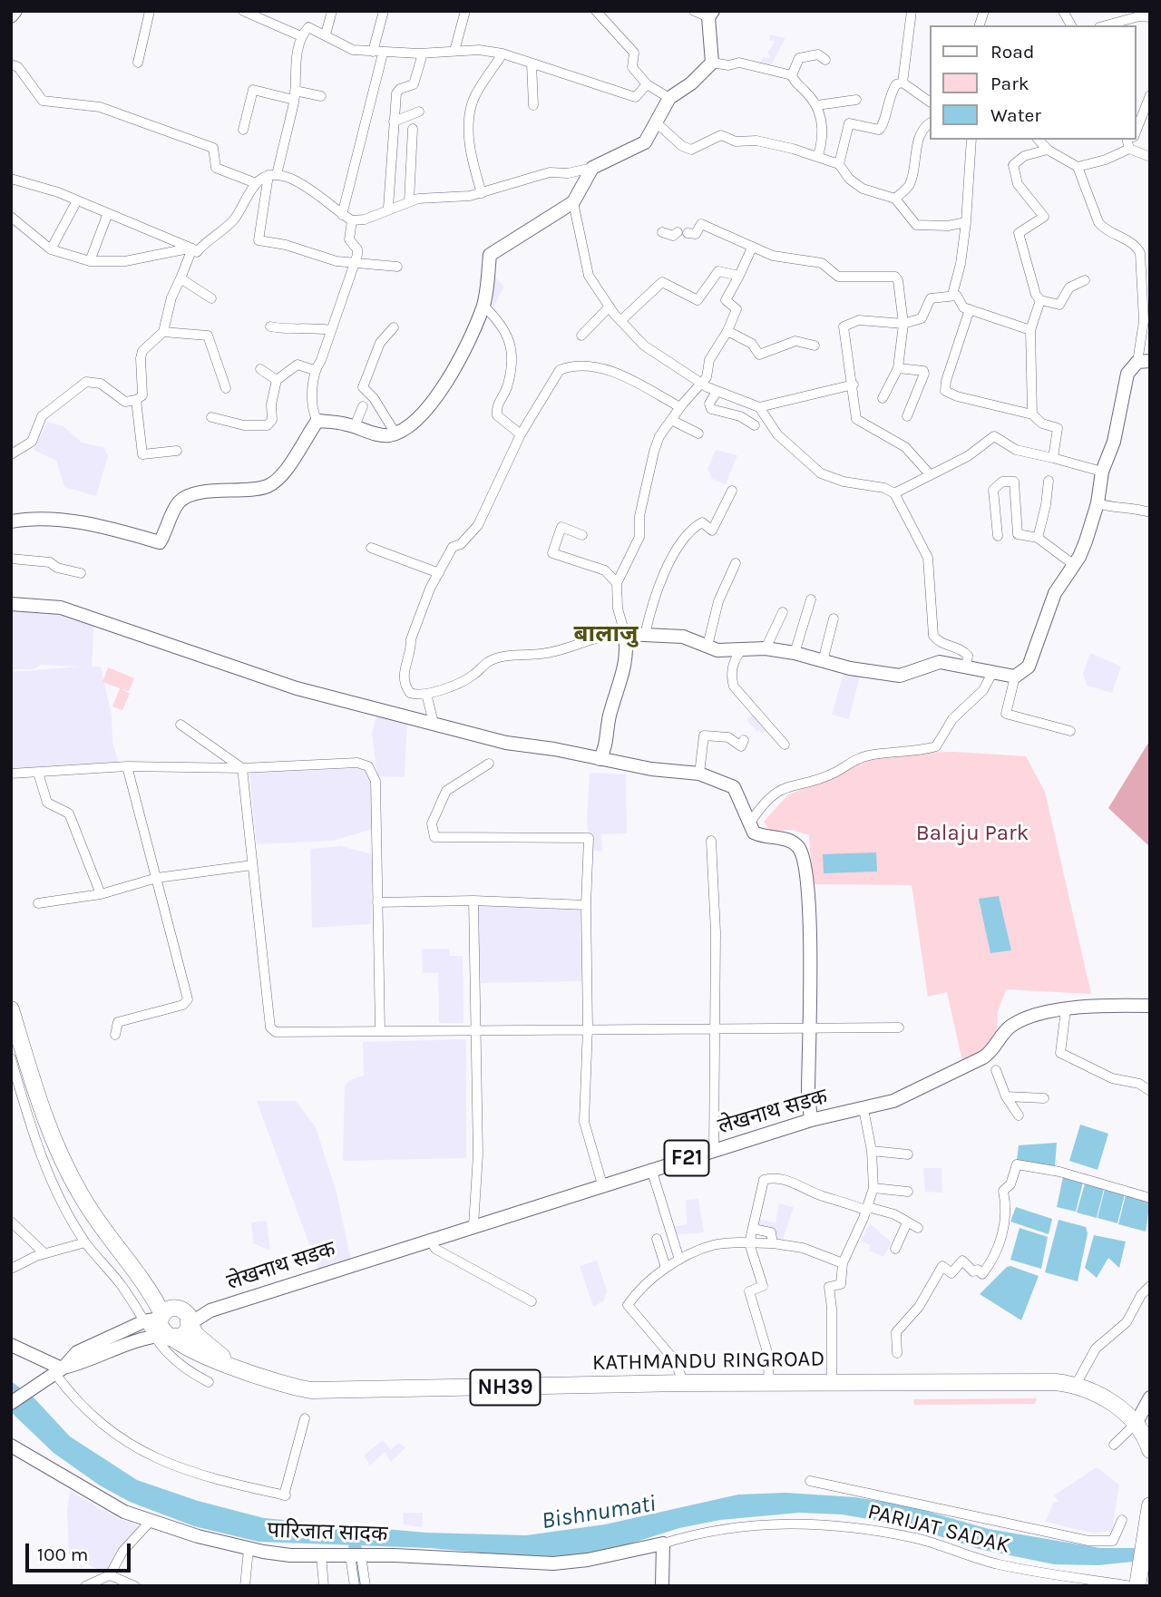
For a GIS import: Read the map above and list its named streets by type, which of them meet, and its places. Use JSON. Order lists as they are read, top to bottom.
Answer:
{
  "streets": {
    "highway": ["KATHMANDU RINGROAD", "NH39"],
    "street": [
      "लेखनाथ सडक",
      "F21",
      "PARIJAT SADAK",
      "पारिजात सादक"
    ]
  },
  "crossings": [
    ["लेखनाथ सडक", "KATHMANDU RINGROAD"],
    ["PARIJAT SADAK", "पारिजात सादक"]
  ],
  "districts": ["बालाजु"],
  "water": ["Bishnumati"],
  "parks": ["Balaju Park"],
  "legend": ["Road", "Park", "Water"],
  "scale_bar": "100 m"
}
